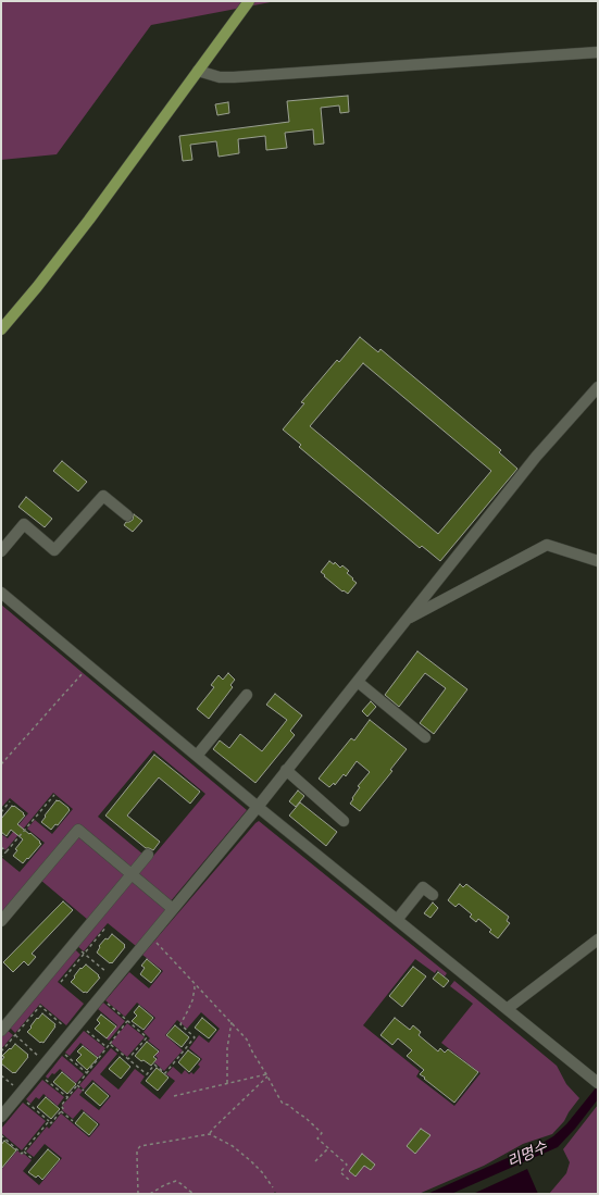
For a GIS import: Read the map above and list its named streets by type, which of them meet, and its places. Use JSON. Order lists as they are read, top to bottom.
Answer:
{
  "water": ["리명수"]
}
